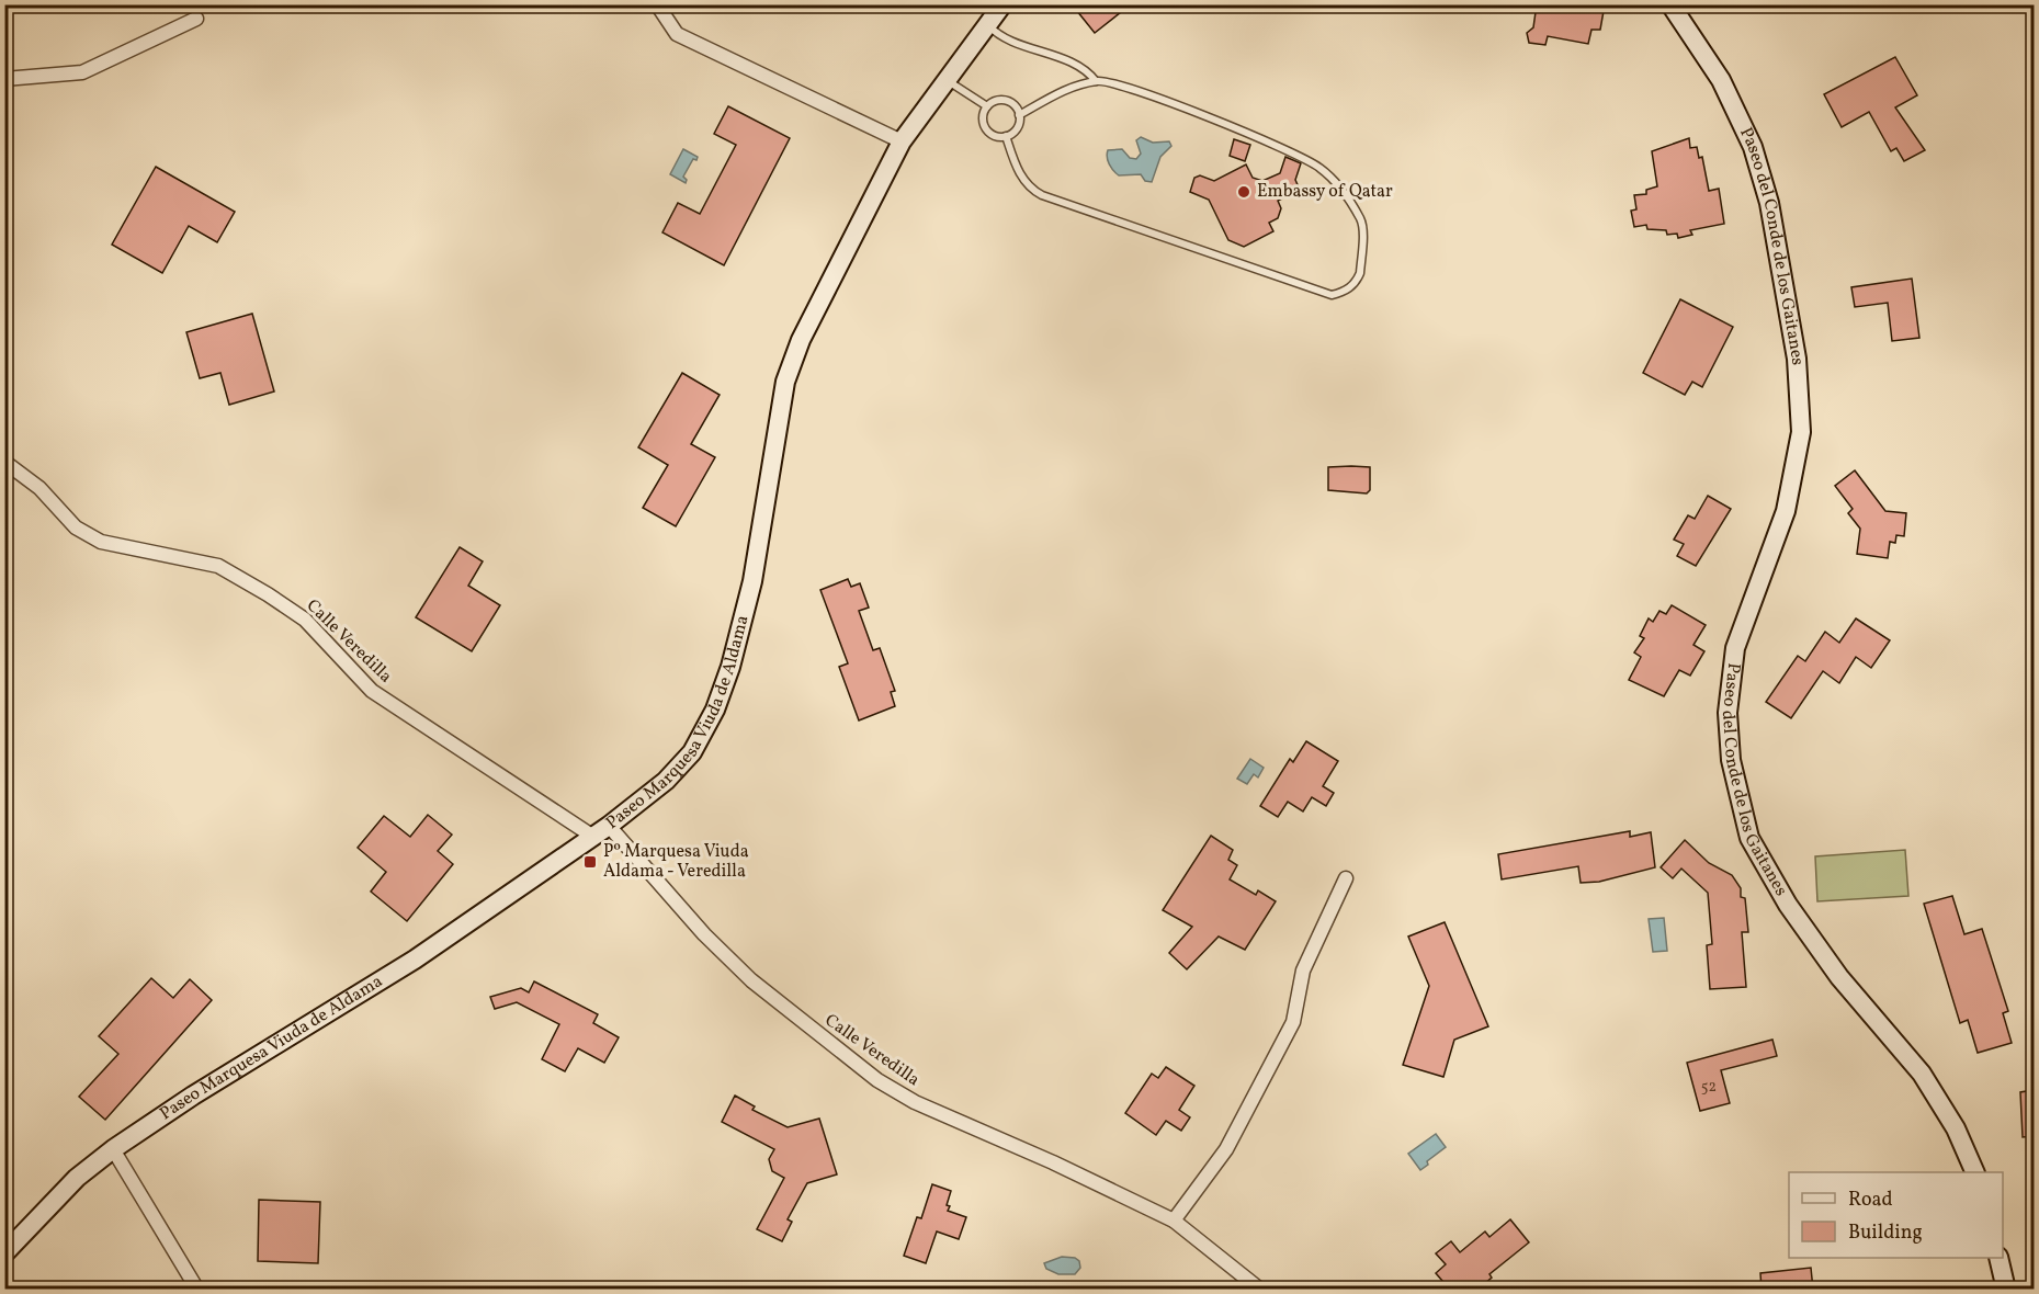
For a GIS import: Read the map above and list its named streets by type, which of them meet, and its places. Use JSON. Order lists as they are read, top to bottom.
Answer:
{
  "streets": {
    "street": ["Paseo del Conde de los Gaitanes", "Calle Veredilla", "Paseo Marquesa Viuda de Aldama"]
  },
  "crossings": [
    ["Calle Veredilla", "Paseo Marquesa Viuda de Aldama"]
  ],
  "places": {
    "other": ["Embassy of Qatar"],
    "transit": ["Pº Marquesa Viuda Aldama - Veredilla"]
  },
  "house_numbers": ["52"],
  "legend": ["Road", "Building"]
}
